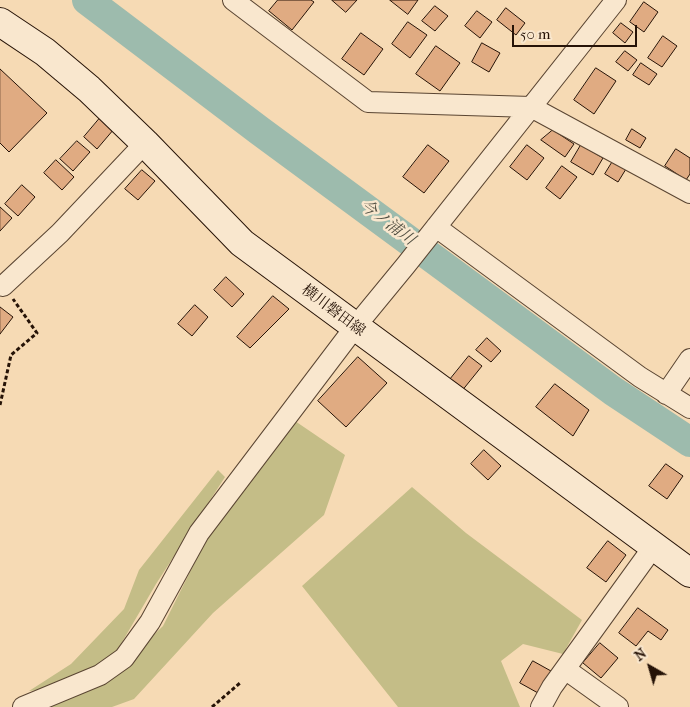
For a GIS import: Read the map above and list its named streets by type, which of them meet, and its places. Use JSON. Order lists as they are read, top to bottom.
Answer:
{
  "streets": {
    "main road": ["横川磐田線"]
  },
  "water": ["今ノ浦川"],
  "scale_bar": "50 m",
  "north": "top left"
}
